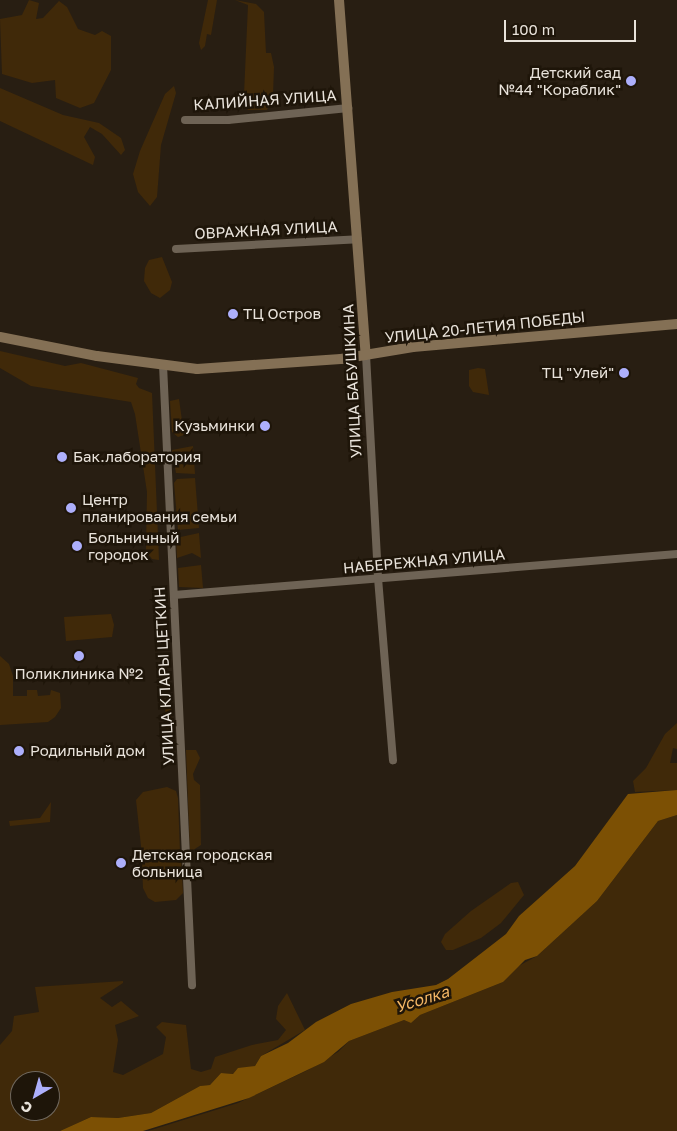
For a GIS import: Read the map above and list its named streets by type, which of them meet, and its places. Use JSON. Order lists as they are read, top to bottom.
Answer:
{
  "streets": {
    "street": [
      "КАЛИЙНАЯ УЛИЦА",
      "ОВРАЖНАЯ УЛИЦА",
      "УЛИЦА 20-ЛЕТИЯ ПОБЕДЫ",
      "УЛИЦА БАБУШКИНА",
      "НАБЕРЕЖНАЯ УЛИЦА",
      "УЛИЦА КЛАРЫ ЦЕТКИН"
    ]
  },
  "crossings": [
    ["КАЛИЙНАЯ УЛИЦА", "УЛИЦА БАБУШКИНА"],
    ["ОВРАЖНАЯ УЛИЦА", "УЛИЦА БАБУШКИНА"],
    ["УЛИЦА 20-ЛЕТИЯ ПОБЕДЫ", "УЛИЦА БАБУШКИНА"],
    ["УЛИЦА 20-ЛЕТИЯ ПОБЕДЫ", "УЛИЦА КЛАРЫ ЦЕТКИН"],
    ["УЛИЦА БАБУШКИНА", "НАБЕРЕЖНАЯ УЛИЦА"],
    ["НАБЕРЕЖНАЯ УЛИЦА", "УЛИЦА КЛАРЫ ЦЕТКИН"]
  ],
  "water": ["Усолка"],
  "places": [
    "Детский сад №44 \"Кораблик\"",
    "ТЦ Остров",
    "ТЦ \"Улей\"",
    "Кузьминки",
    "Бак.лаборатория",
    "Центр планирования семьи",
    "Больничный городок",
    "Поликлиника №2",
    "Родильный дом",
    "Детская городская больница"
  ],
  "scale_bar": "100 m",
  "north": "bottom left"
}
